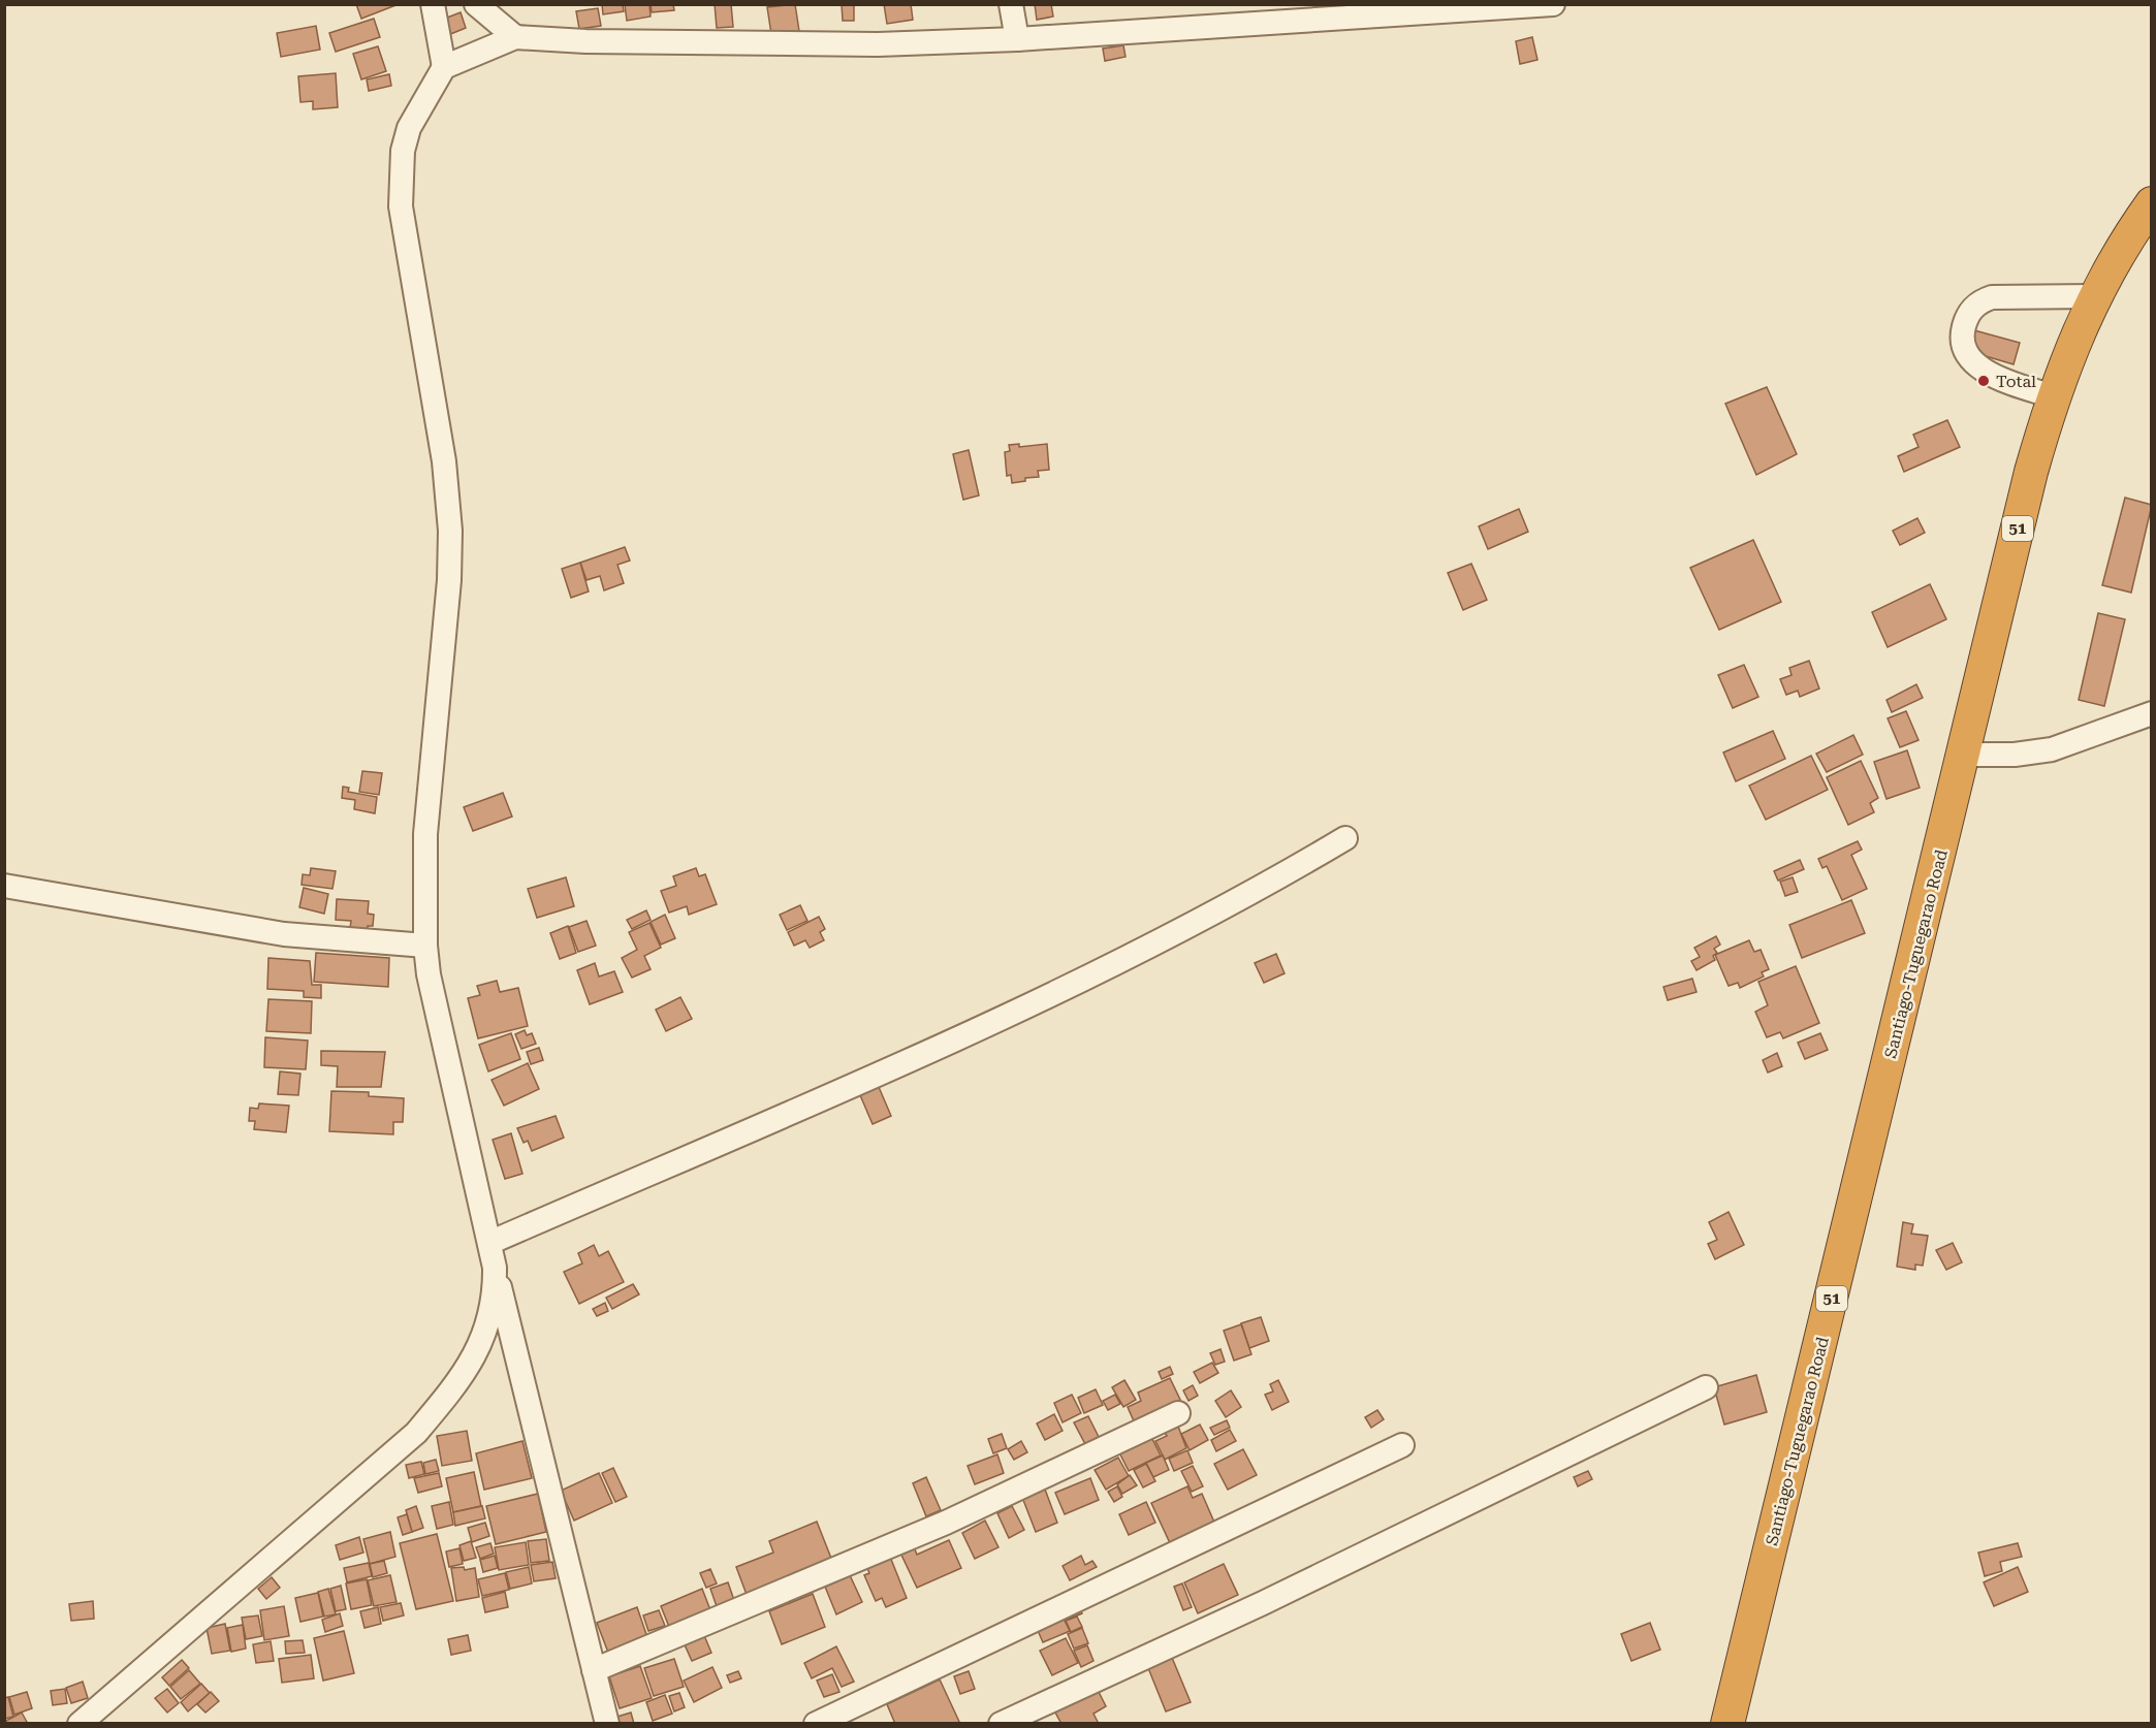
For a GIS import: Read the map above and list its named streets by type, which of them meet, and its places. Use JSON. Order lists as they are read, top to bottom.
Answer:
{
  "streets": {
    "highway": ["51", "Santiago-Tuguegarao Road"]
  },
  "places": ["Total"]
}
